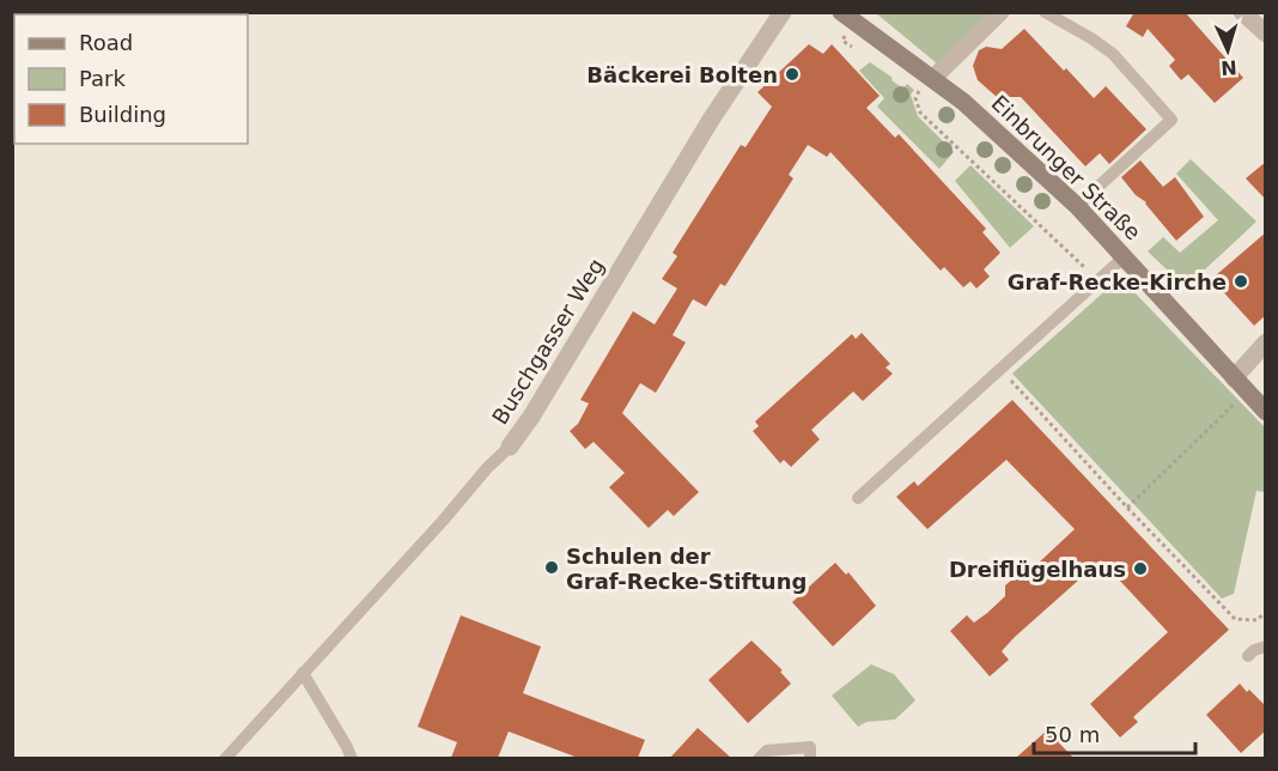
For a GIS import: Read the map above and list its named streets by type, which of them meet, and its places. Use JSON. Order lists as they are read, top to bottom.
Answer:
{
  "streets": {
    "street": ["Einbrunger Straße", "Buschgasser Weg"]
  },
  "places": [
    "Bäckerei Bolten",
    "Graf-Recke-Kirche",
    "Schulen der Graf-Recke-Stiftung",
    "Dreiflügelhaus"
  ],
  "legend": ["Road", "Park", "Building"],
  "scale_bar": "50 m",
  "north": "bottom"
}
